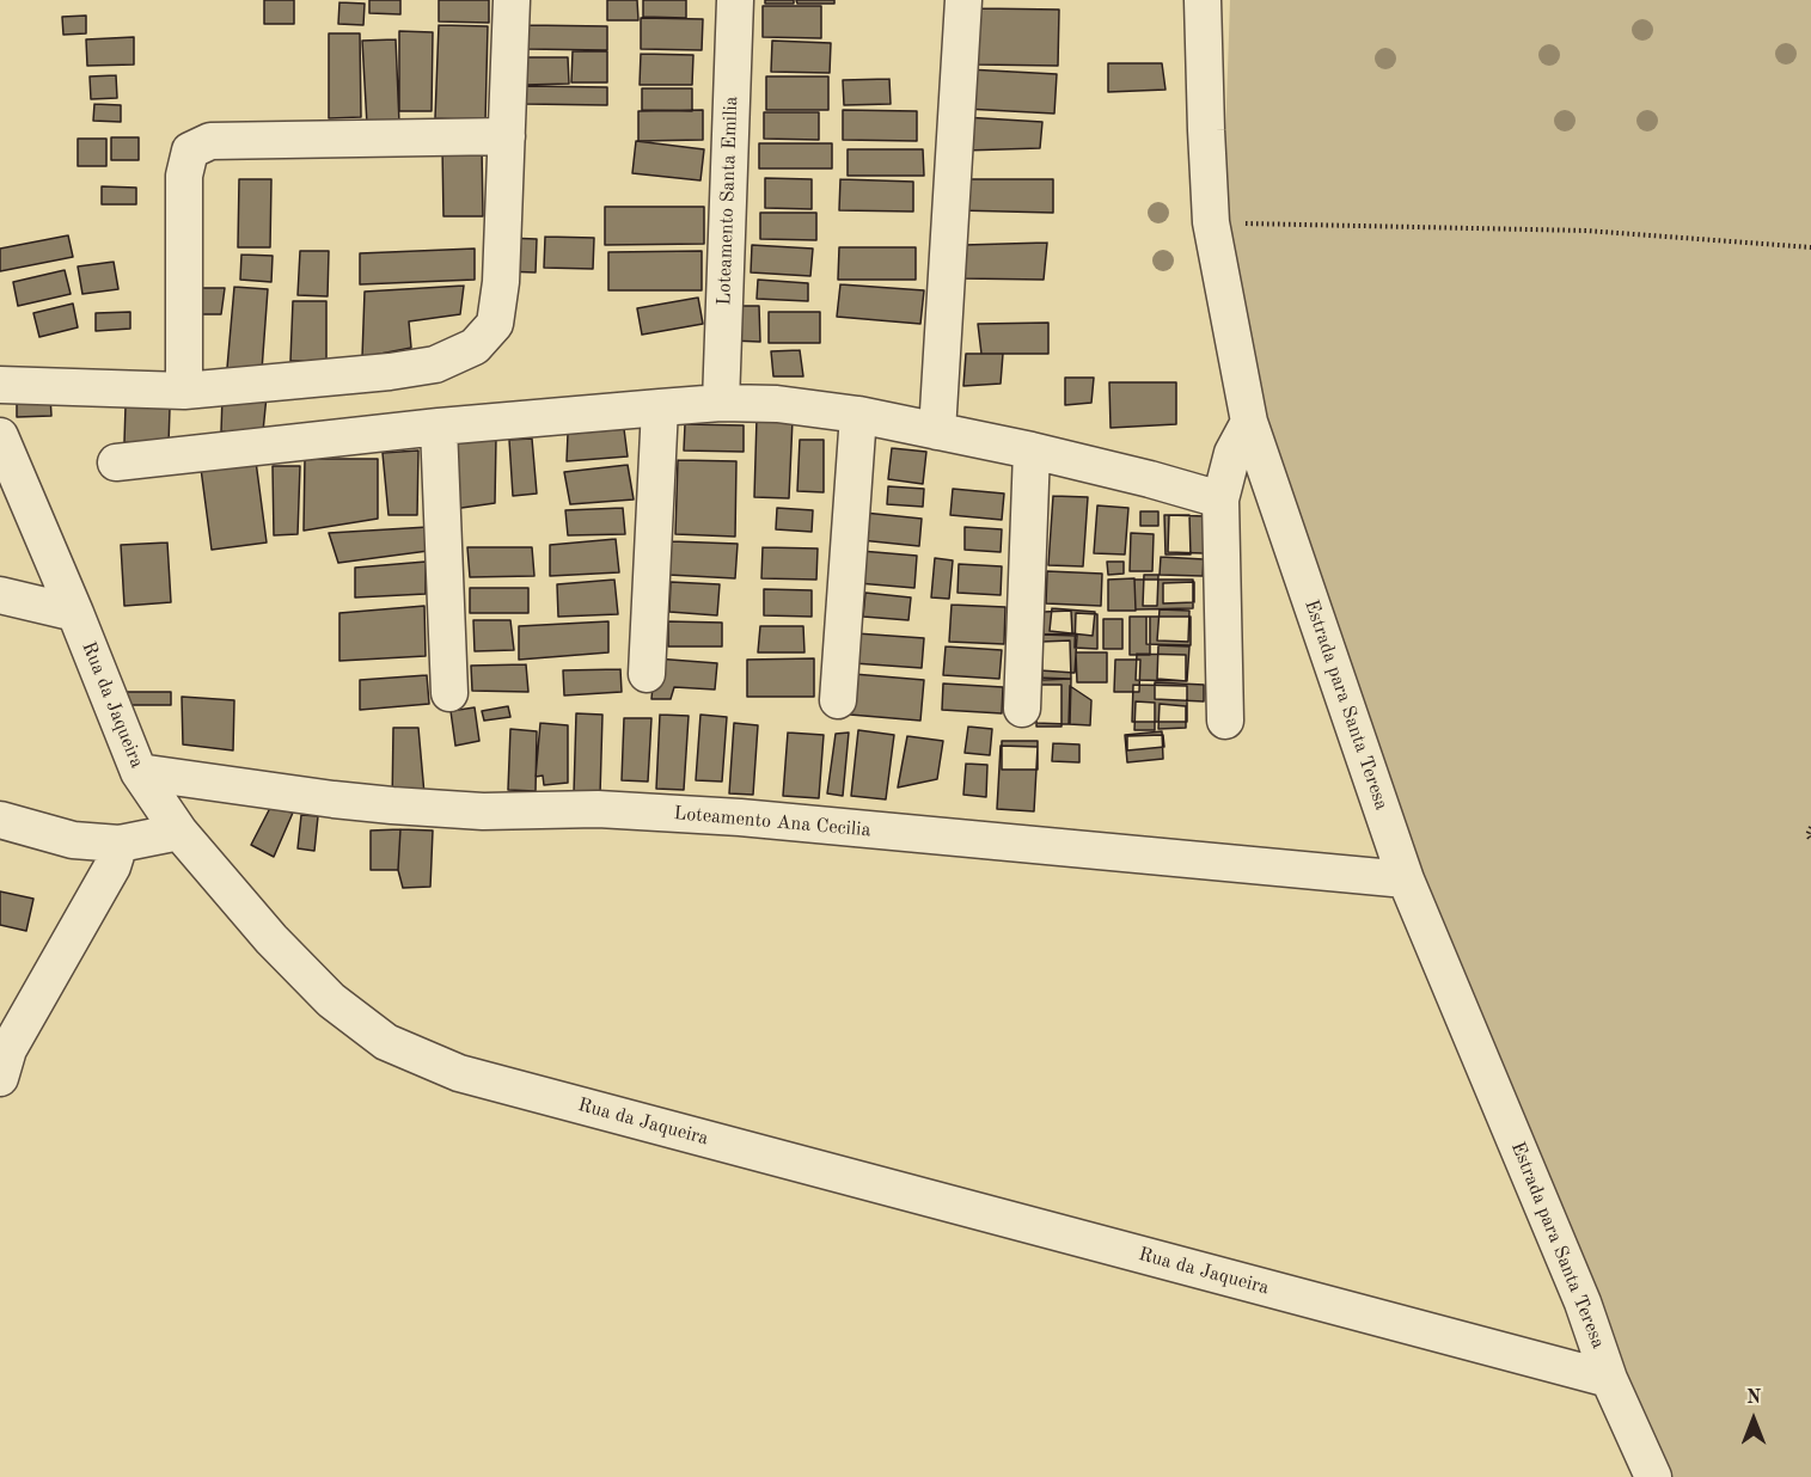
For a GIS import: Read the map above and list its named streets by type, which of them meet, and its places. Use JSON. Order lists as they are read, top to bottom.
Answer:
{
  "streets": {
    "street": [
      "Loteamento Santa Emilia",
      "Rua da Jaqueira",
      "Estrada para Santa Teresa",
      "Loteamento Ana Cecilia"
    ]
  },
  "crossings": [
    ["Rua da Jaqueira", "Estrada para Santa Teresa"],
    ["Rua da Jaqueira", "Loteamento Ana Cecilia"],
    ["Estrada para Santa Teresa", "Loteamento Ana Cecilia"]
  ],
  "north": "top"
}
